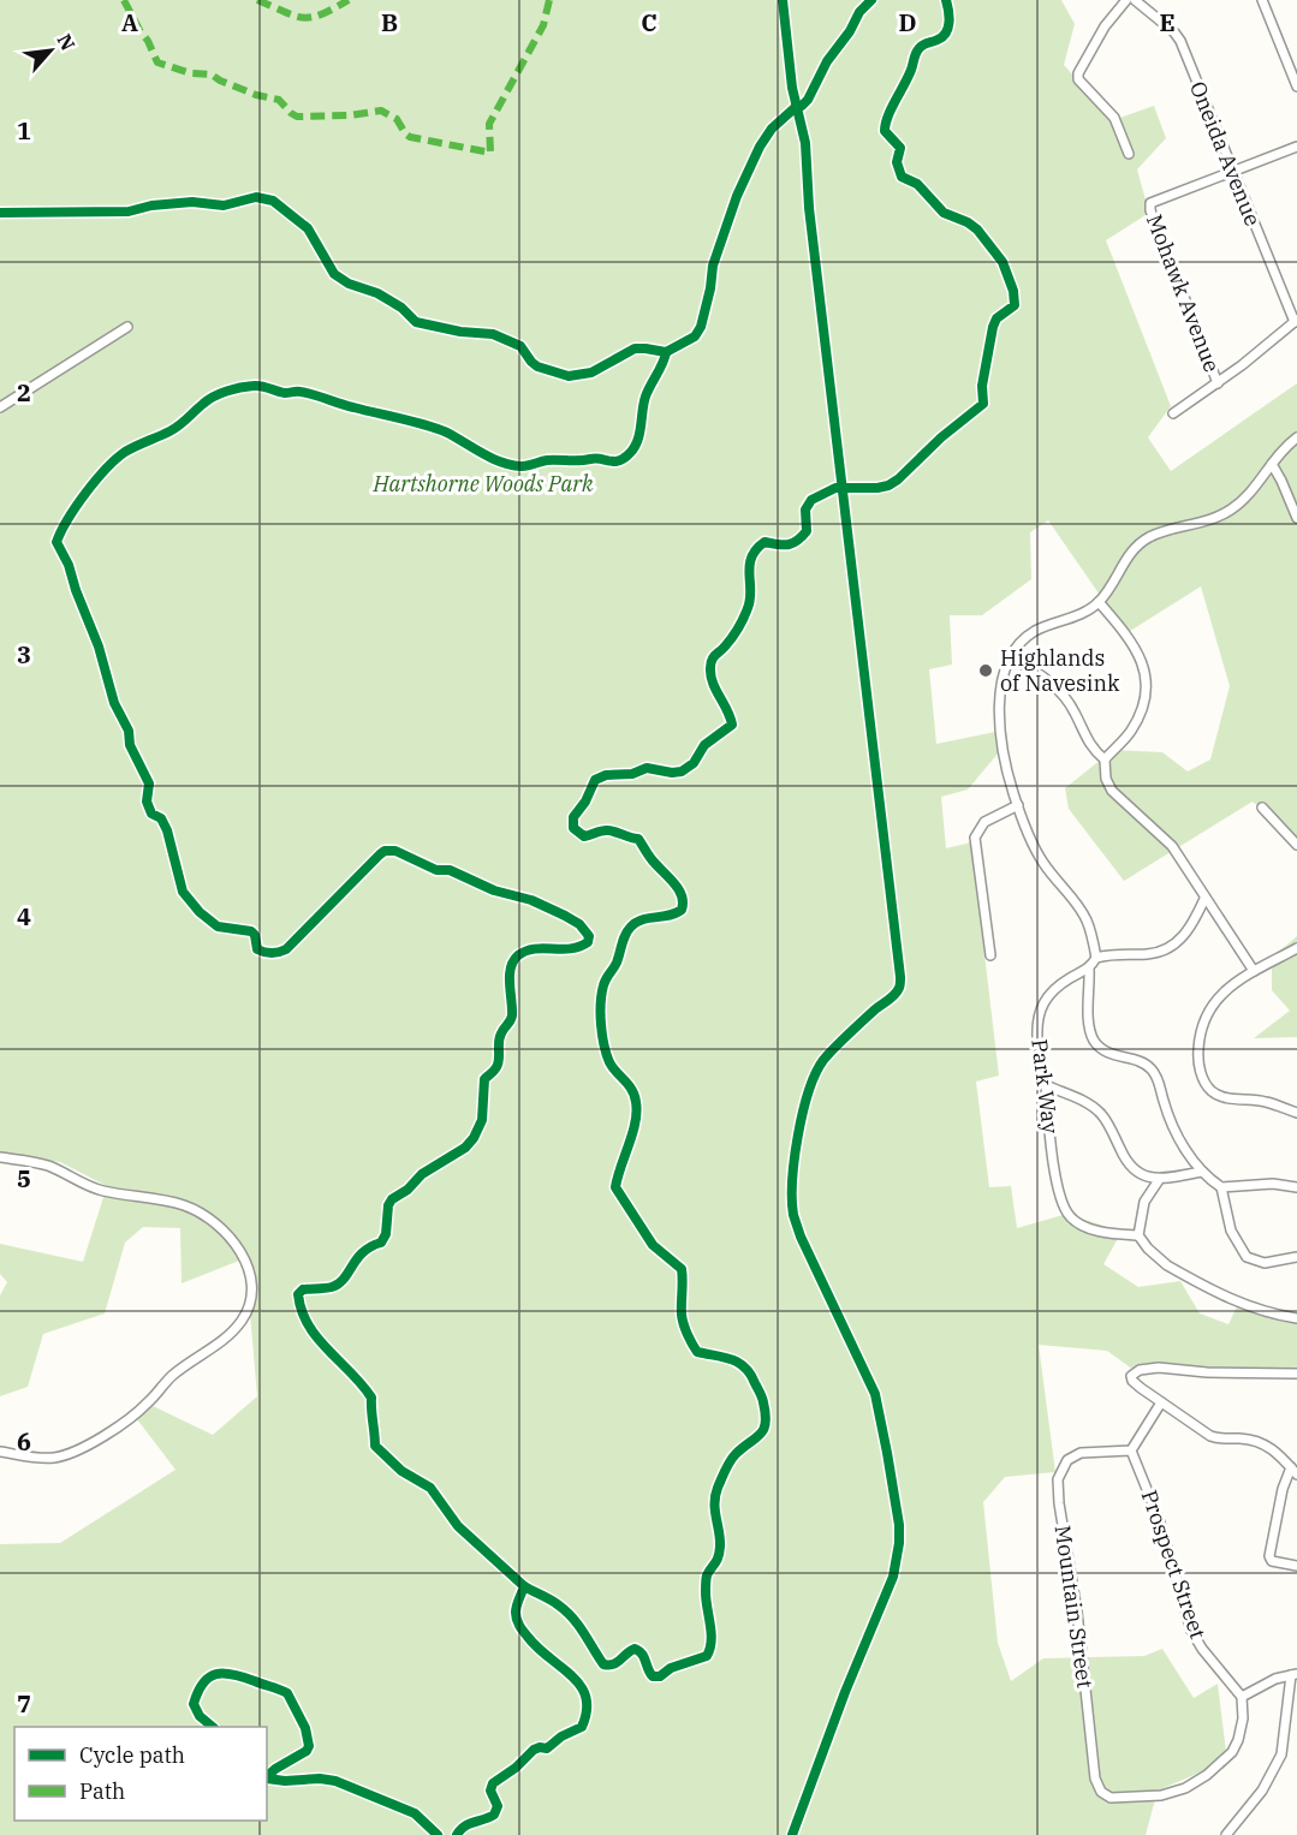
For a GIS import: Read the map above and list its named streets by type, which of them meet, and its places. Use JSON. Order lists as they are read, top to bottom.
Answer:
{
  "streets": {
    "street": [
      "Oneida Avenue",
      "Mohawk Avenue",
      "Park Way",
      "Prospect Street",
      "Mountain Street"
    ]
  },
  "crossings": [
    ["Oneida Avenue", "Mohawk Avenue"],
    ["Prospect Street", "Mountain Street"]
  ],
  "parks": ["Hartshorne Woods Park"],
  "places": ["Highlands of Navesink"],
  "legend": ["Cycle path", "Path"],
  "north": "top right",
  "grid": {
    "columns": [
      "A",
      "B",
      "C",
      "D",
      "E"
    ],
    "rows": [
      "1",
      "2",
      "3",
      "4",
      "5",
      "6",
      "7"
    ]
  }
}
